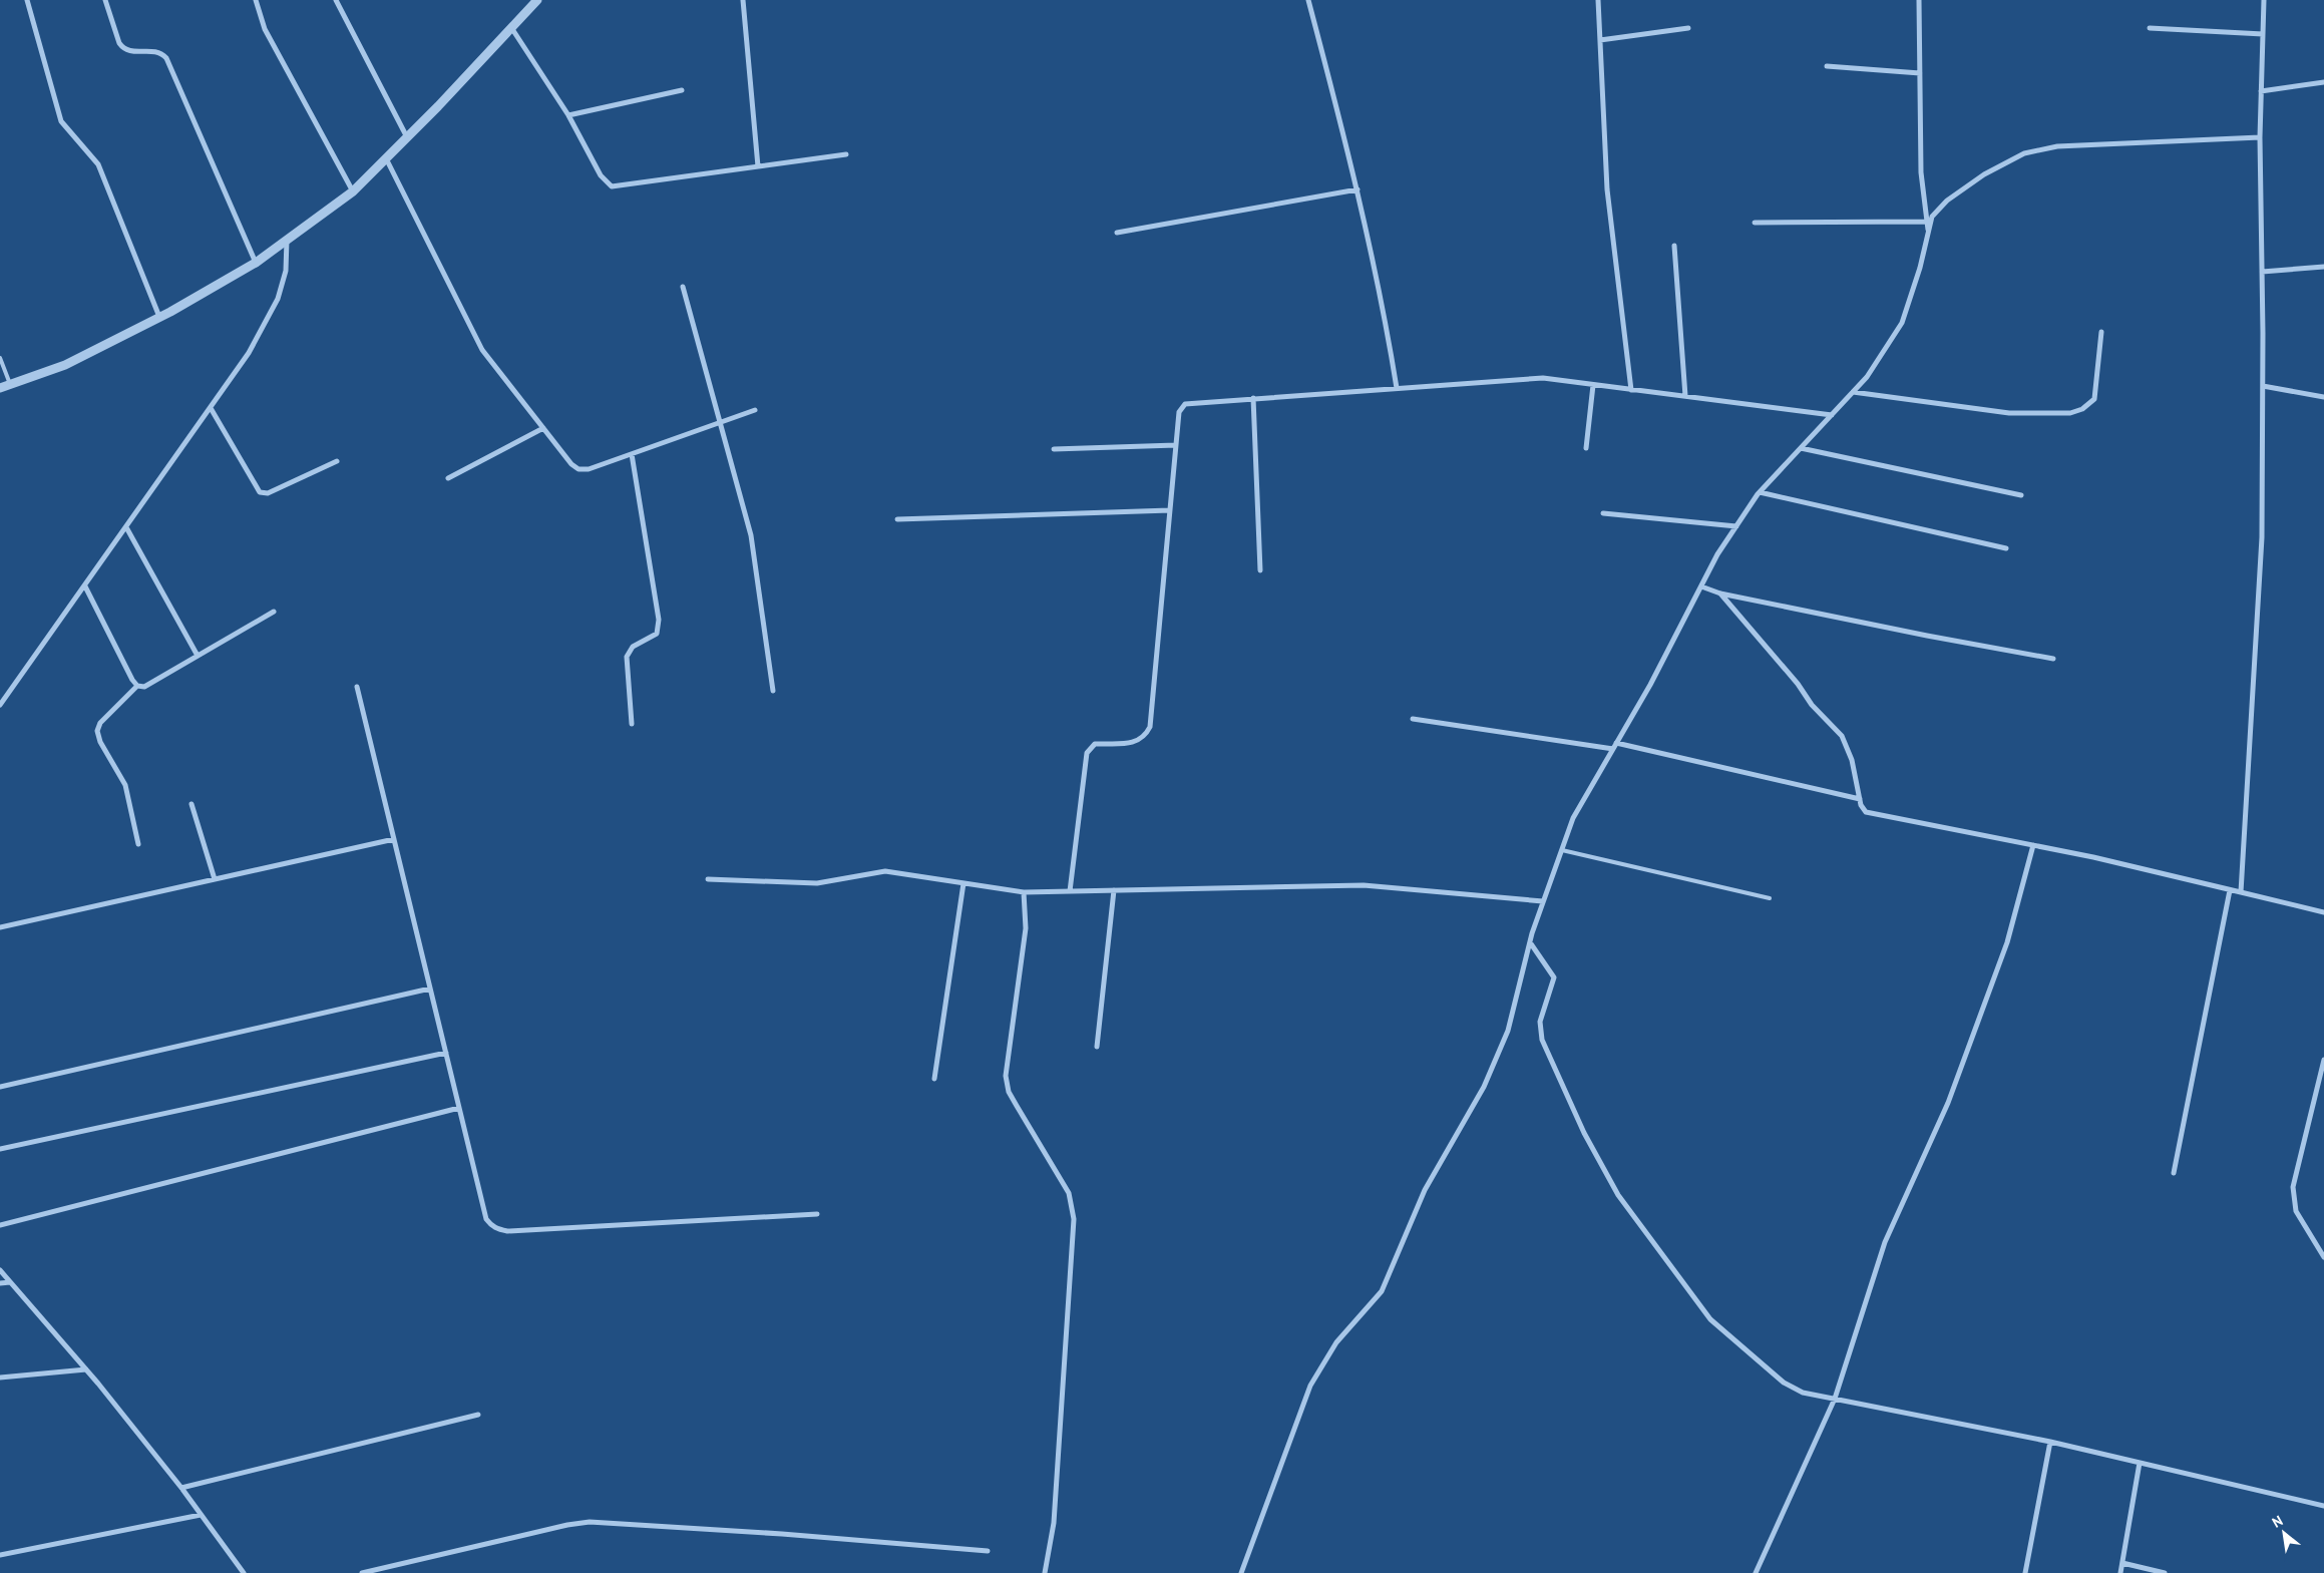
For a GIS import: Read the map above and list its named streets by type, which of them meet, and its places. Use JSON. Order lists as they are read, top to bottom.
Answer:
{
  "north": "top left"
}
